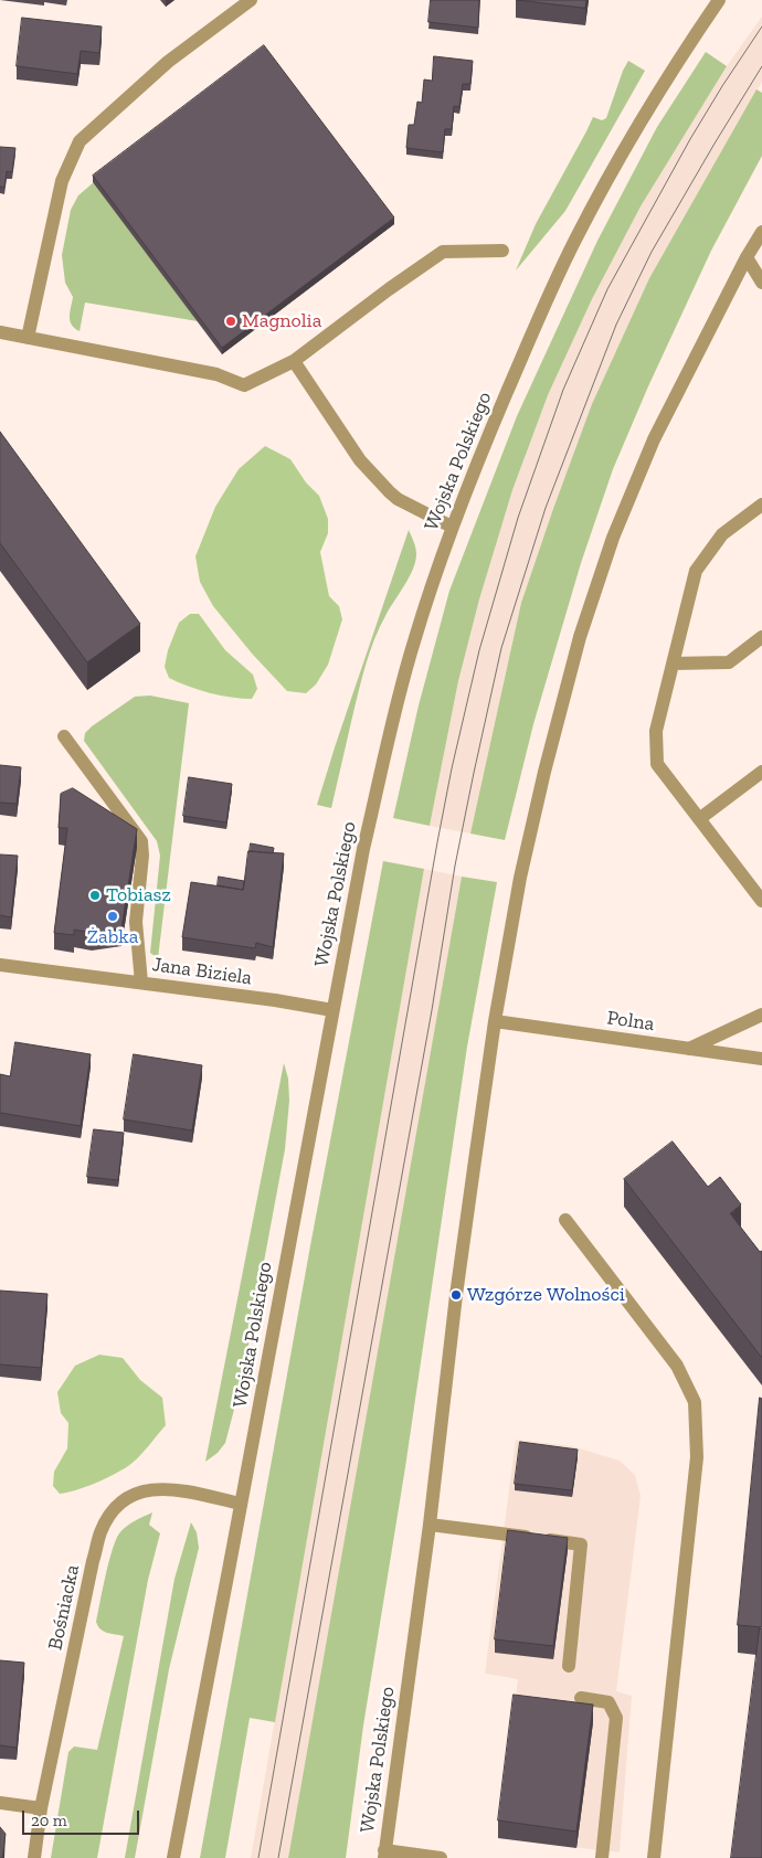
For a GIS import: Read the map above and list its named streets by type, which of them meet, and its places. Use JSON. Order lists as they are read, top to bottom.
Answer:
{
  "streets": {
    "street": [
      "Wojska Polskiego",
      "Jana Biziela",
      "Polna",
      "Bośniacka"
    ]
  },
  "crossings": [
    ["Wojska Polskiego", "Jana Biziela"],
    ["Wojska Polskiego", "Polna"],
    ["Wojska Polskiego", "Bośniacka"]
  ],
  "places": [
    "Magnolia",
    "Tobiasz",
    "Żabka",
    "Wzgórze Wolności"
  ],
  "scale_bar": "20 m"
}
